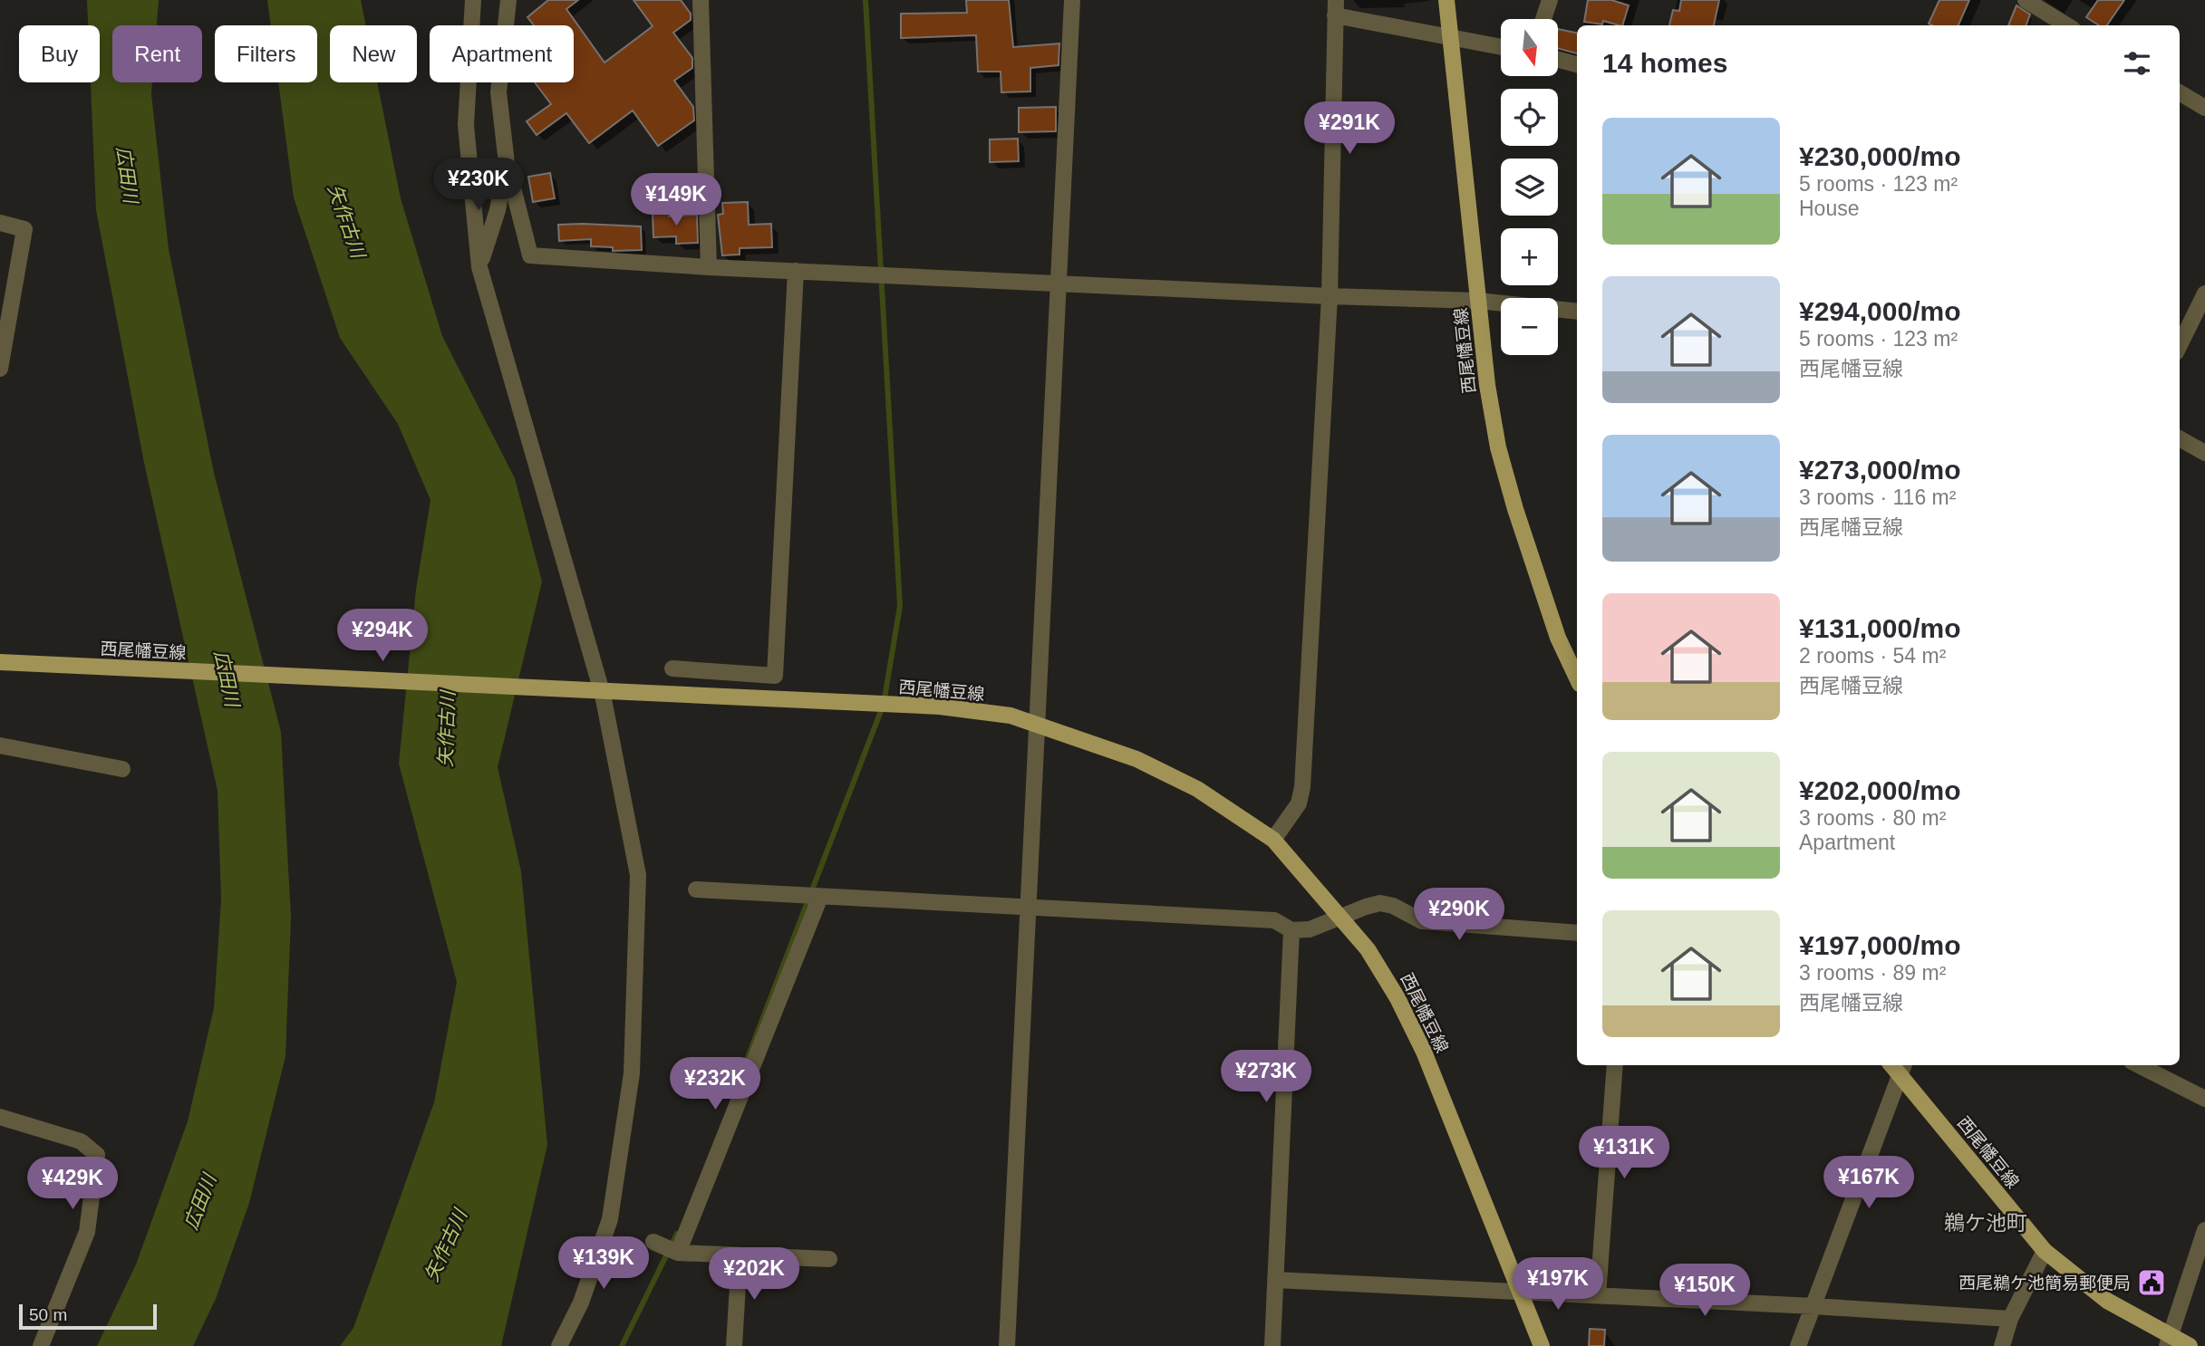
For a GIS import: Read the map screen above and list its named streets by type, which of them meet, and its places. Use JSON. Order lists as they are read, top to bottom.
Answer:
{
  "streets": {
    "main road": ["西尾幡豆線"]
  },
  "districts": ["鵜ケ池町"],
  "water": ["広田川", "矢作古川"],
  "places": {
    "public building": ["西尾鵜ケ池簡易郵便局"]
  },
  "scale_bar": "50 m",
  "north": "bottom",
  "page": {
    "map_buttons": ["+", "−"],
    "chip": [
      "Buy",
      "Rent",
      "Filters",
      "New",
      "Apartment"
    ],
    "heading": "14 homes",
    "price": [
      "¥291K",
      "¥230K",
      "¥149K",
      "¥294K",
      "¥290K",
      "¥273K",
      "¥232K",
      "¥131K",
      "¥167K",
      "¥429K",
      "¥139K",
      "¥202K",
      "¥197K",
      "¥150K"
    ],
    "list": [
      {
        "name": "¥230,000/mo",
        "note": "5 rooms · 123 m² · House"
      },
      {
        "name": "¥294,000/mo",
        "note": "5 rooms · 123 m² · 西尾幡豆線"
      },
      {
        "name": "¥273,000/mo",
        "note": "3 rooms · 116 m² · 西尾幡豆線"
      },
      {
        "name": "¥131,000/mo",
        "note": "2 rooms · 54 m² · 西尾幡豆線"
      },
      {
        "name": "¥202,000/mo",
        "note": "3 rooms · 80 m² · Apartment"
      },
      {
        "name": "¥197,000/mo",
        "note": "3 rooms · 89 m² · 西尾幡豆線"
      }
    ],
    "scale": "50 m"
  }
}
